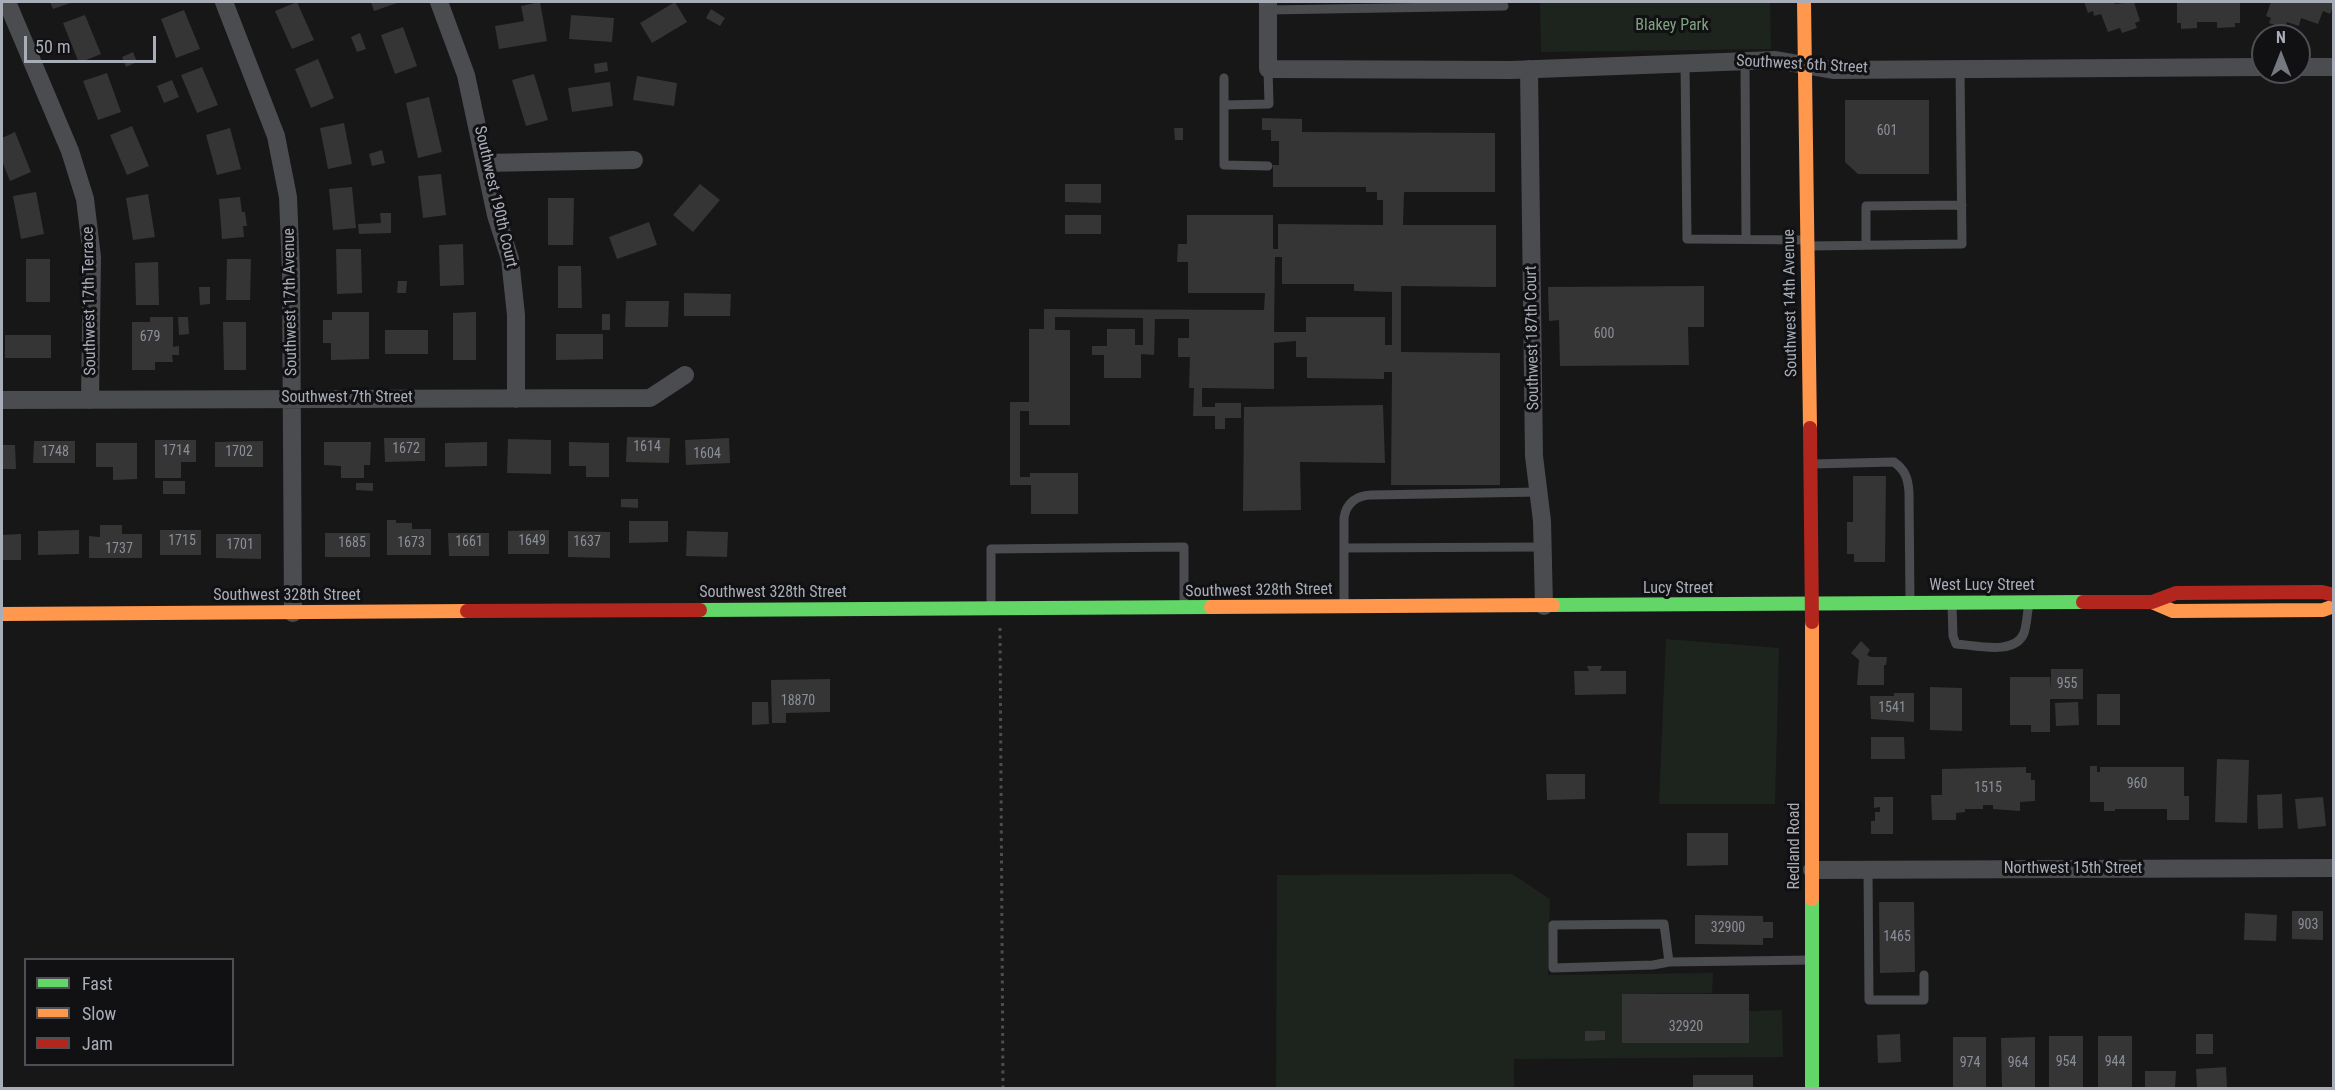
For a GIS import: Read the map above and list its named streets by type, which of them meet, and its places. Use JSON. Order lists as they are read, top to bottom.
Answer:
{
  "streets": {
    "street": [
      "Southwest 6th Street",
      "Southwest 190th Court",
      "Southwest 17th Terrace",
      "Southwest 17th Avenue",
      "Southwest 14th Avenue",
      "Southwest 187th Court",
      "Southwest 7th Street",
      "West Lucy Street",
      "Lucy Street",
      "Southwest 328th Street",
      "Redland Road",
      "Northwest 15th Street"
    ]
  },
  "crossings": [
    ["Southwest 6th Street", "Southwest 14th Avenue"],
    ["Southwest 6th Street", "Southwest 187th Court"],
    ["Southwest 190th Court", "Southwest 7th Street"],
    ["Southwest 17th Terrace", "Southwest 7th Street"],
    ["Southwest 17th Avenue", "Southwest 7th Street"],
    ["Southwest 17th Avenue", "Southwest 328th Street"],
    ["Southwest 14th Avenue", "West Lucy Street"],
    ["Southwest 14th Avenue", "Lucy Street"],
    ["Southwest 14th Avenue", "Redland Road"],
    ["Southwest 187th Court", "Lucy Street"],
    ["Southwest 187th Court", "Southwest 328th Street"],
    ["West Lucy Street", "Lucy Street"],
    ["West Lucy Street", "Redland Road"],
    ["Lucy Street", "Southwest 328th Street"],
    ["Lucy Street", "Redland Road"],
    ["Redland Road", "Northwest 15th Street"]
  ],
  "parks": ["Blakey Park"],
  "house_numbers": [
    "601",
    "600",
    "679",
    "1614",
    "1672",
    "1714",
    "1748",
    "1702",
    "1604",
    "1715",
    "1649",
    "1661",
    "1637",
    "1685",
    "1673",
    "1701",
    "1737",
    "955",
    "18870",
    "1541",
    "960",
    "1515",
    "903",
    "32900",
    "1465",
    "32920",
    "954",
    "944",
    "974",
    "964"
  ],
  "legend": ["Fast", "Slow", "Jam"],
  "scale_bar": "50 m",
  "north": "top"
}
